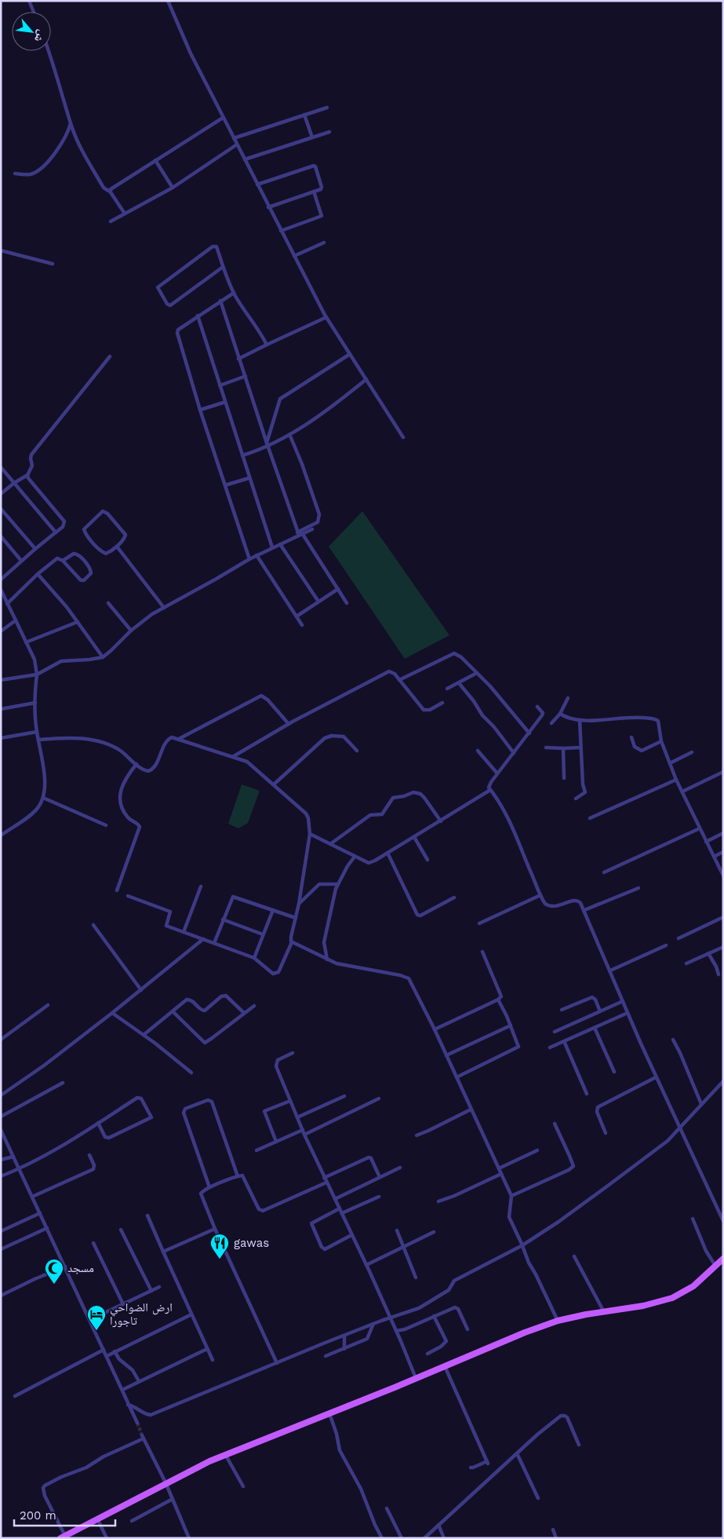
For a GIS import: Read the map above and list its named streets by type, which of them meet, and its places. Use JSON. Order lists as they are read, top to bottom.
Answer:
{
  "places": {
    "restaurant": ["gawas"],
    "mosque": ["مسجد"],
    "hotel": ["ارض الضواحي تاجورا"]
  },
  "scale_bar": "200 m",
  "north": "bottom right"
}
